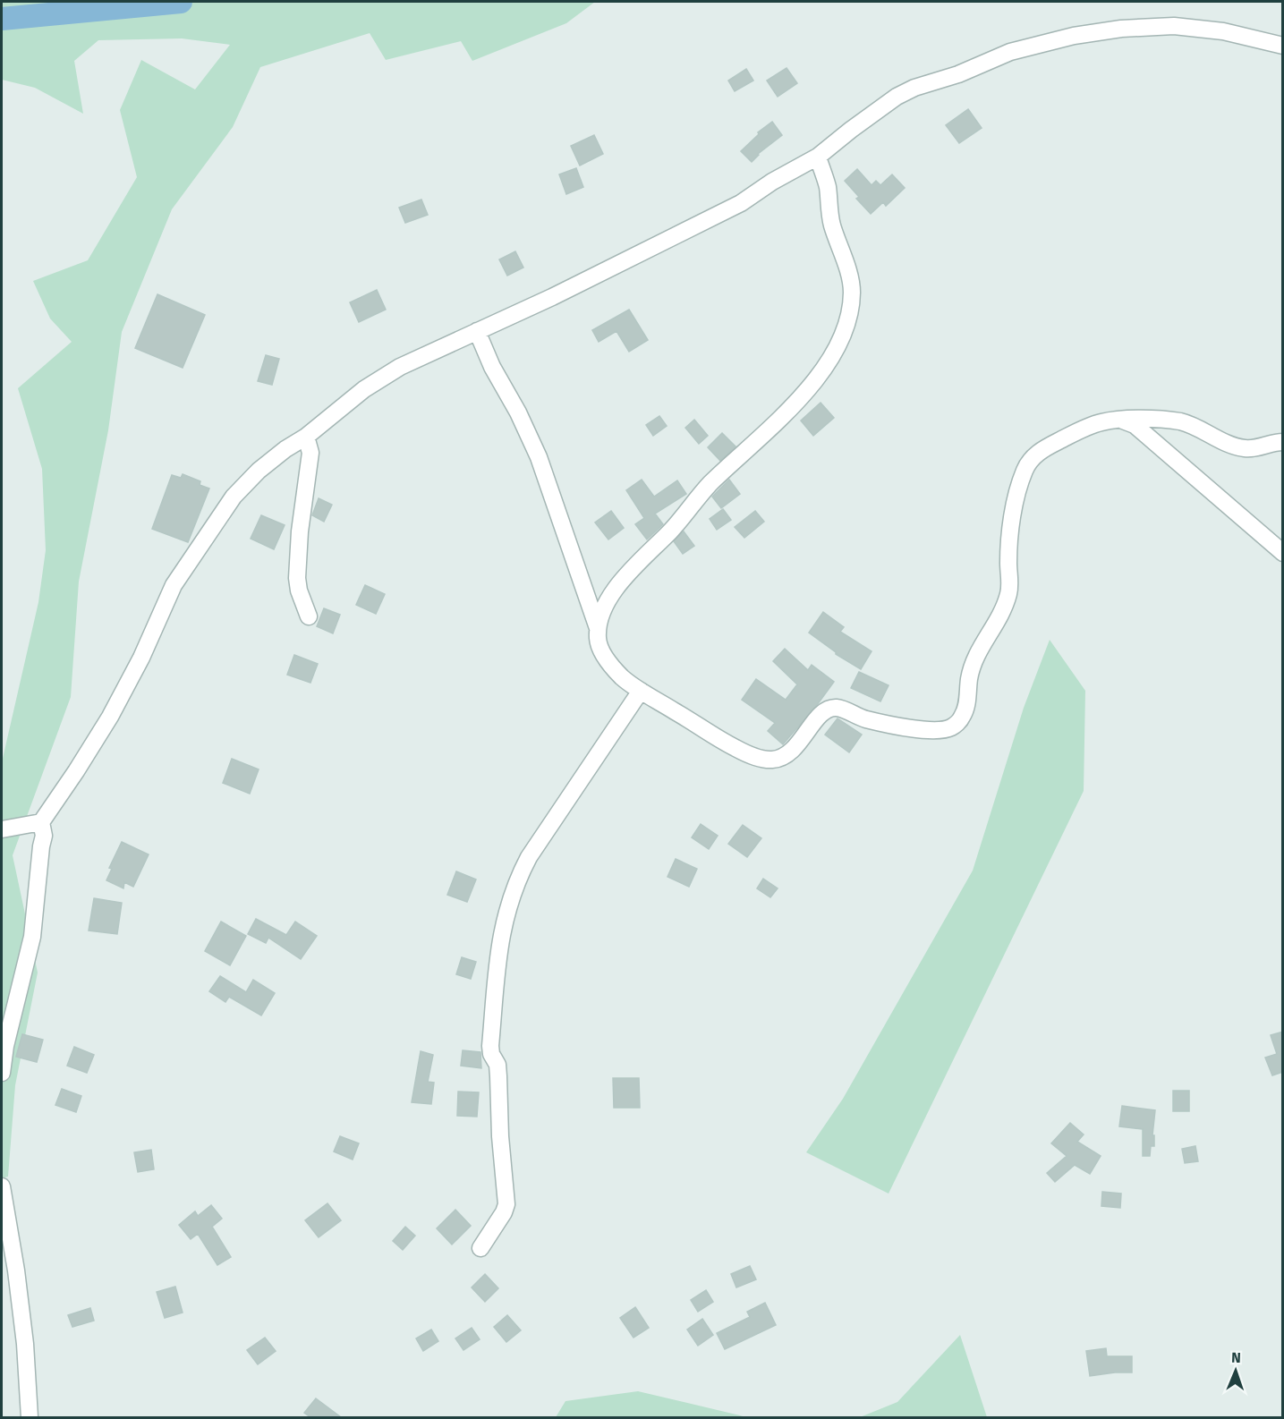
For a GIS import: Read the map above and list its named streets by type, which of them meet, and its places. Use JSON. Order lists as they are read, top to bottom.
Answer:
{
  "north": "top"
}
